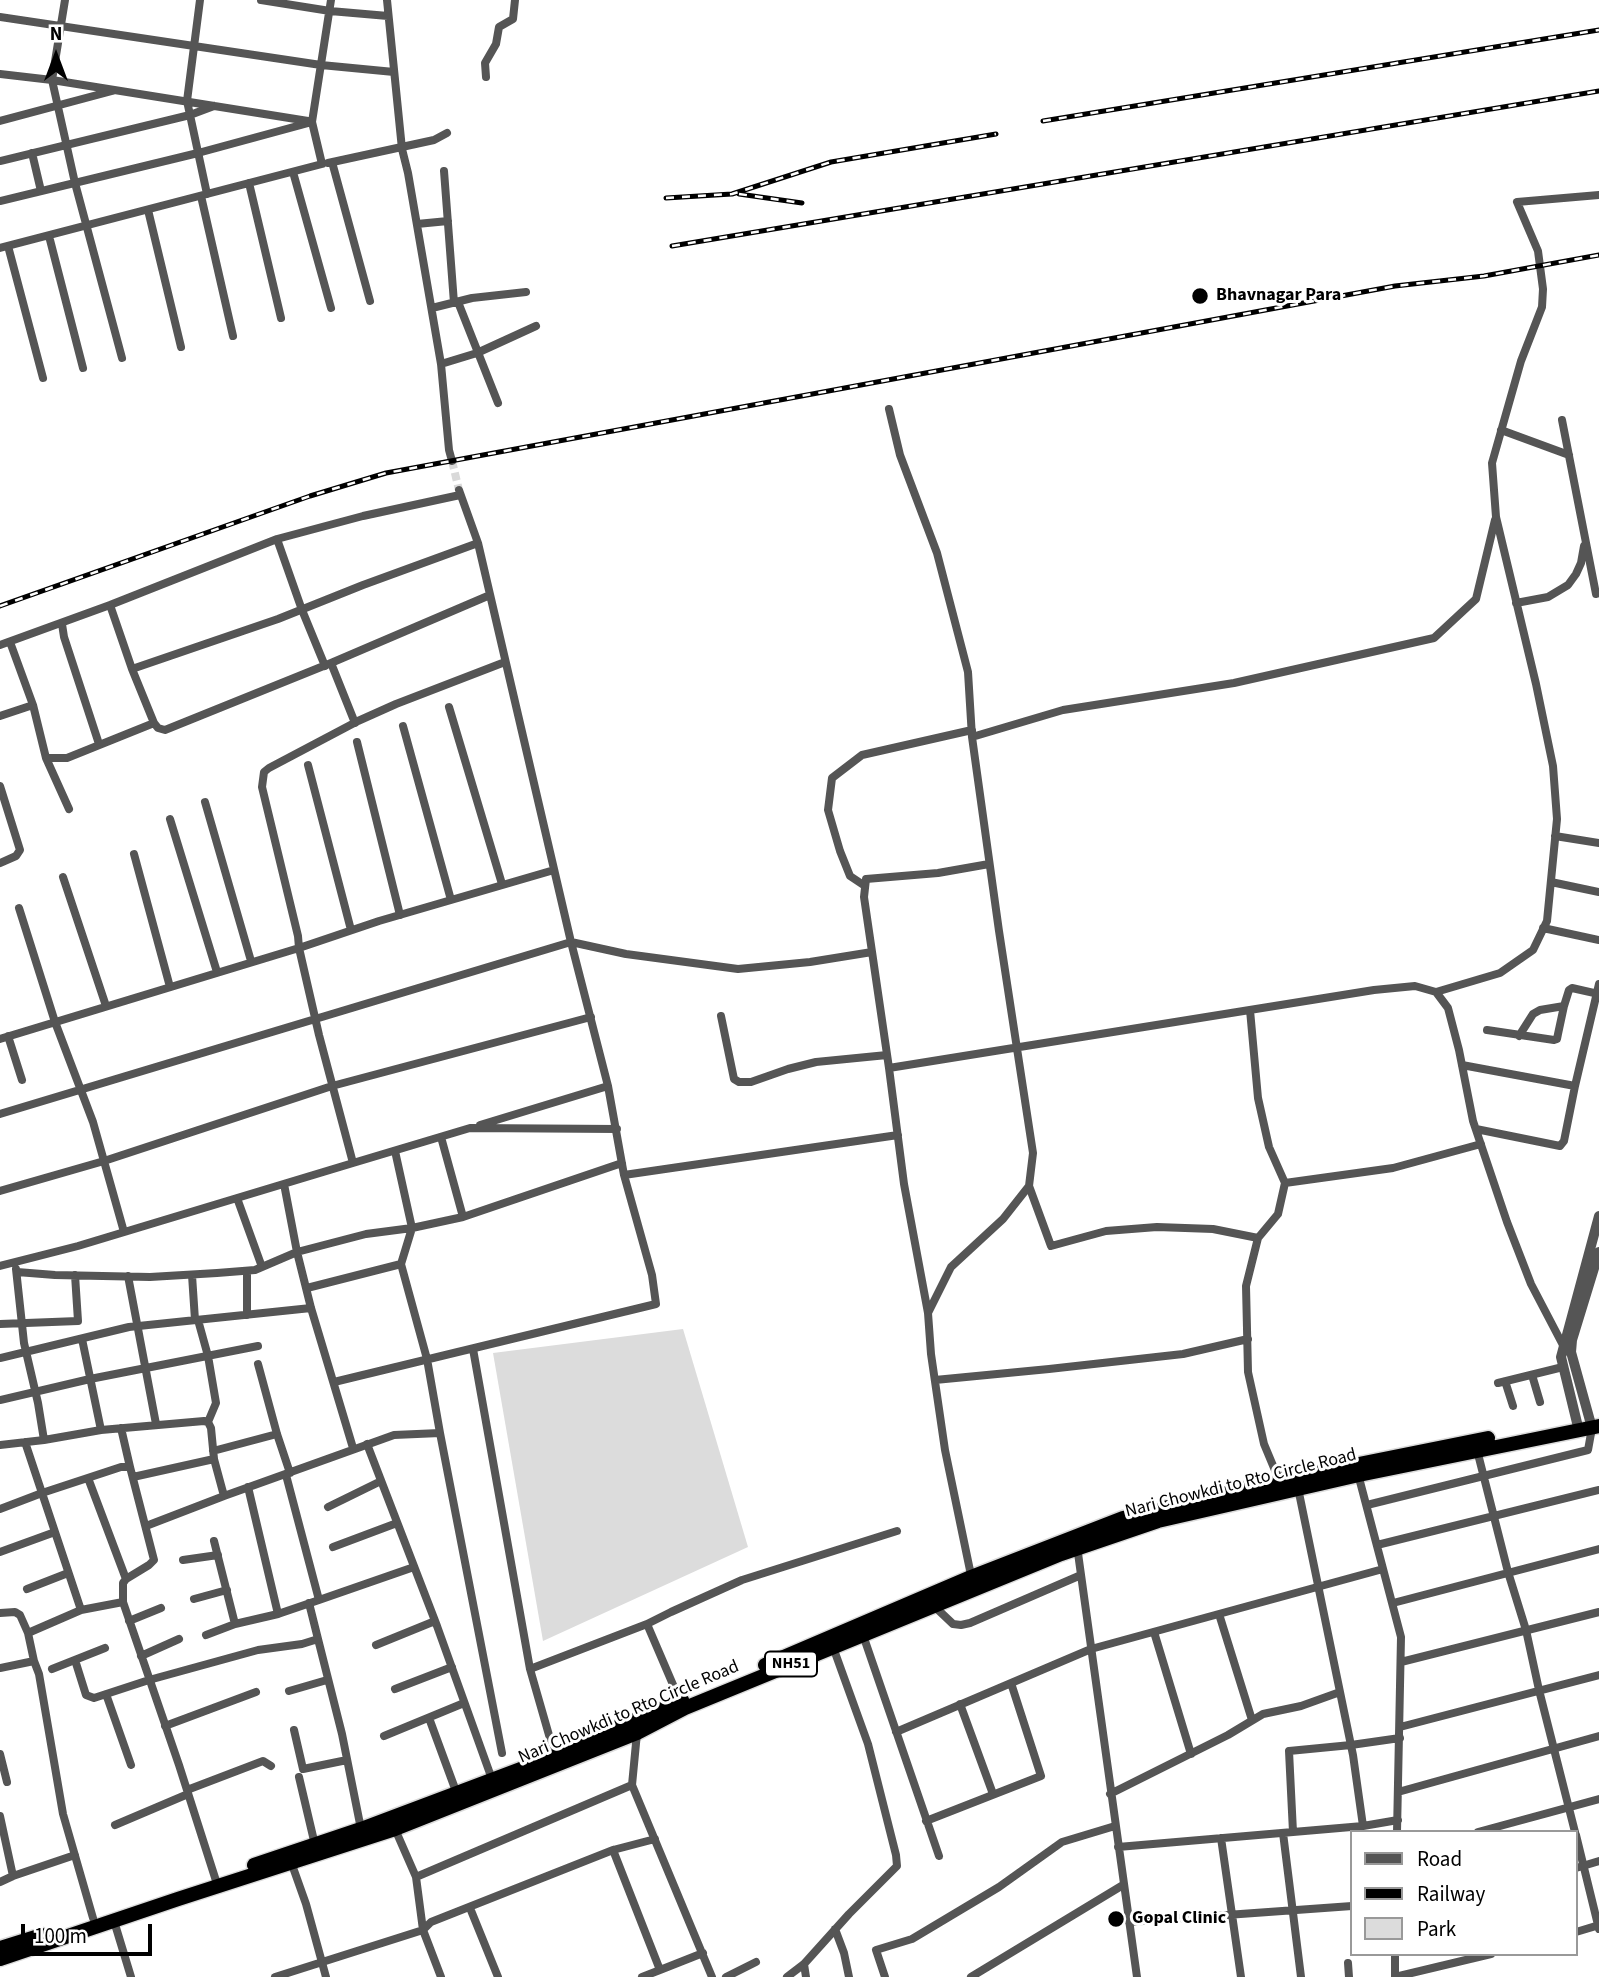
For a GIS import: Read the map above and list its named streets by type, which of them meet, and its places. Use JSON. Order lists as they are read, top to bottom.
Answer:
{
  "streets": {
    "highway": ["Nari Chowkdi to Rto Circle Road", "NH51"]
  },
  "crossings": [
    ["Nari Chowkdi to Rto Circle Road", "NH51"]
  ],
  "places": ["Bhavnagar Para", "Gopal Clinic"],
  "legend": ["Road", "Railway", "Park"],
  "scale_bar": "100 m",
  "north": "top"
}
